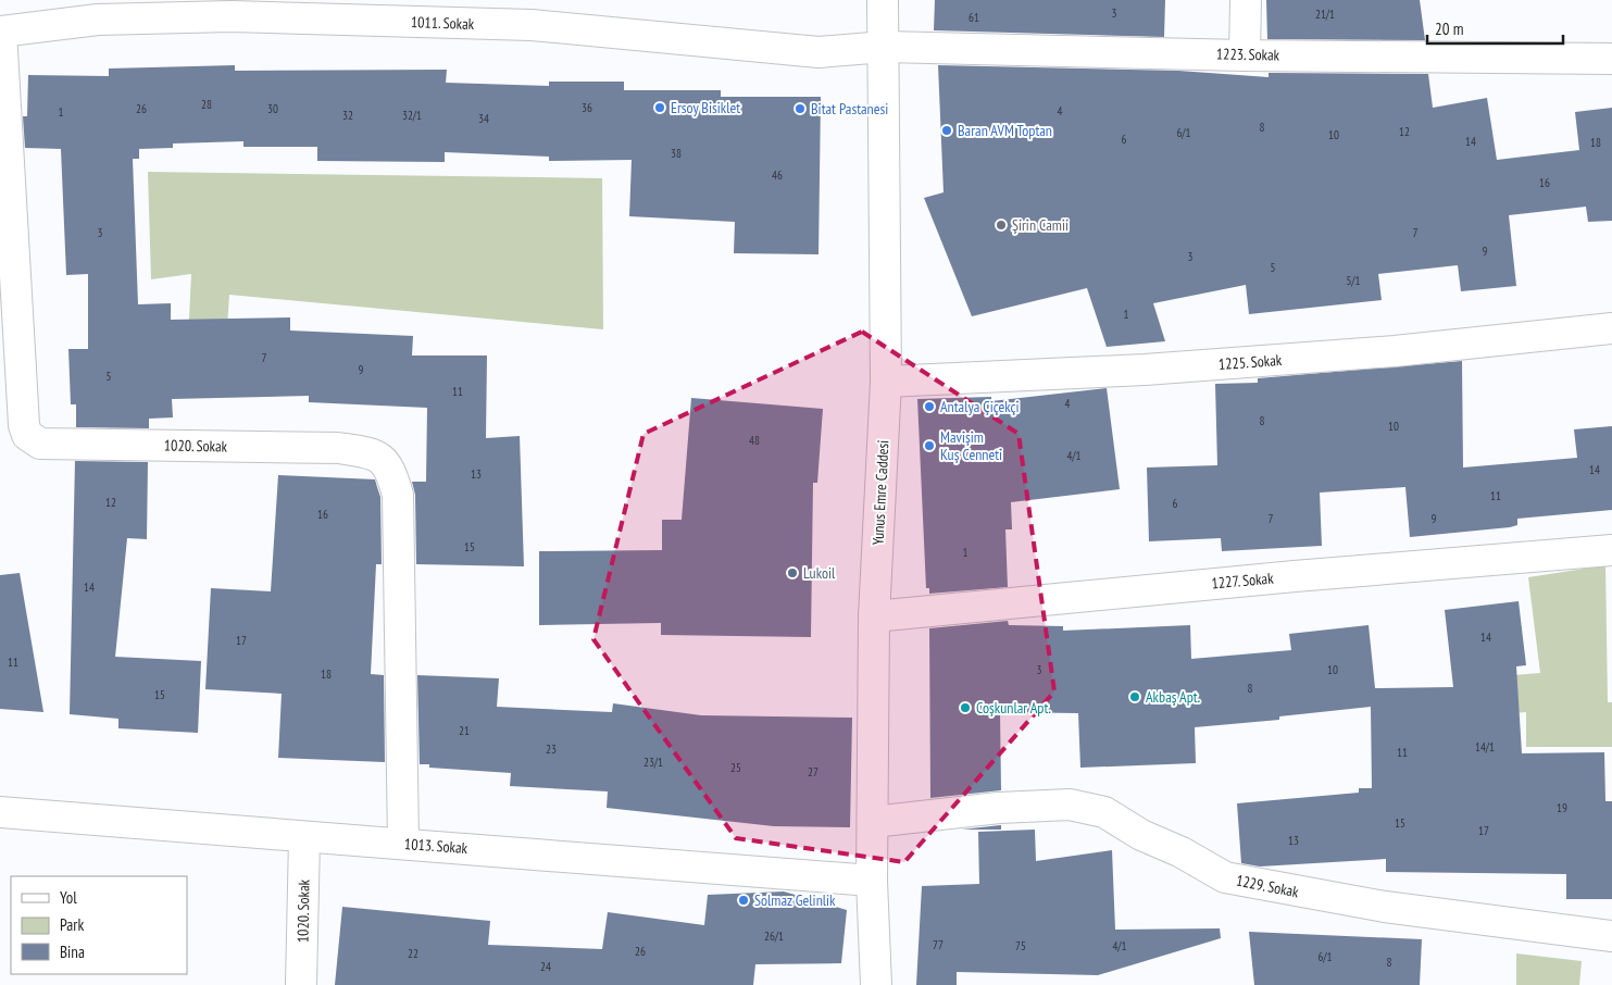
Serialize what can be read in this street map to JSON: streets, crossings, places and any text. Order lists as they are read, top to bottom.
{
  "streets": {
    "street": [
      "1011. Sokak",
      "1223. Sokak",
      "1225. Sokak",
      "1020. Sokak",
      "Yunus Emre Caddesi",
      "1227. Sokak",
      "1013. Sokak",
      "1229. Sokak"
    ]
  },
  "crossings": [
    ["1011. Sokak", "1223. Sokak"],
    ["1011. Sokak", "1020. Sokak"],
    ["1011. Sokak", "Yunus Emre Caddesi"],
    ["1223. Sokak", "Yunus Emre Caddesi"],
    ["1225. Sokak", "Yunus Emre Caddesi"],
    ["1020. Sokak", "1013. Sokak"],
    ["Yunus Emre Caddesi", "1227. Sokak"],
    ["Yunus Emre Caddesi", "1013. Sokak"],
    ["Yunus Emre Caddesi", "1229. Sokak"]
  ],
  "places": [
    "Ersoy Bisiklet",
    "Bitat Pastanesi",
    "Baran AVM Toptan",
    "Şirin Camii",
    "Antalya Çiçekçi",
    "Mavişim Kuş Cenneti",
    "Lukoil",
    "Akbaş Apt.",
    "Coşkunlar Apt.",
    "Solmaz Gelinlik"
  ],
  "house_numbers": [
    "3",
    "21/1",
    "61",
    "28",
    "36",
    "26",
    "30",
    "4",
    "1",
    "32",
    "32/1",
    "34",
    "8",
    "12",
    "6/1",
    "10",
    "6",
    "14",
    "18",
    "38",
    "46",
    "16",
    "3",
    "7",
    "9",
    "3",
    "5",
    "5/1",
    "1",
    "7",
    "9",
    "5",
    "11",
    "4",
    "8",
    "10",
    "48",
    "4/1",
    "14",
    "13",
    "11",
    "12",
    "6",
    "16",
    "7",
    "9",
    "15",
    "1",
    "14",
    "14",
    "17",
    "11",
    "3",
    "10",
    "18",
    "8",
    "15",
    "21",
    "14/1",
    "23",
    "11",
    "23/1",
    "25",
    "27",
    "19",
    "15",
    "17",
    "13",
    "26/1",
    "77",
    "75",
    "4/1",
    "26",
    "22",
    "6/1",
    "8",
    "24"
  ],
  "legend": ["Yol", "Park", "Bina"],
  "scale_bar": "20 m"
}
